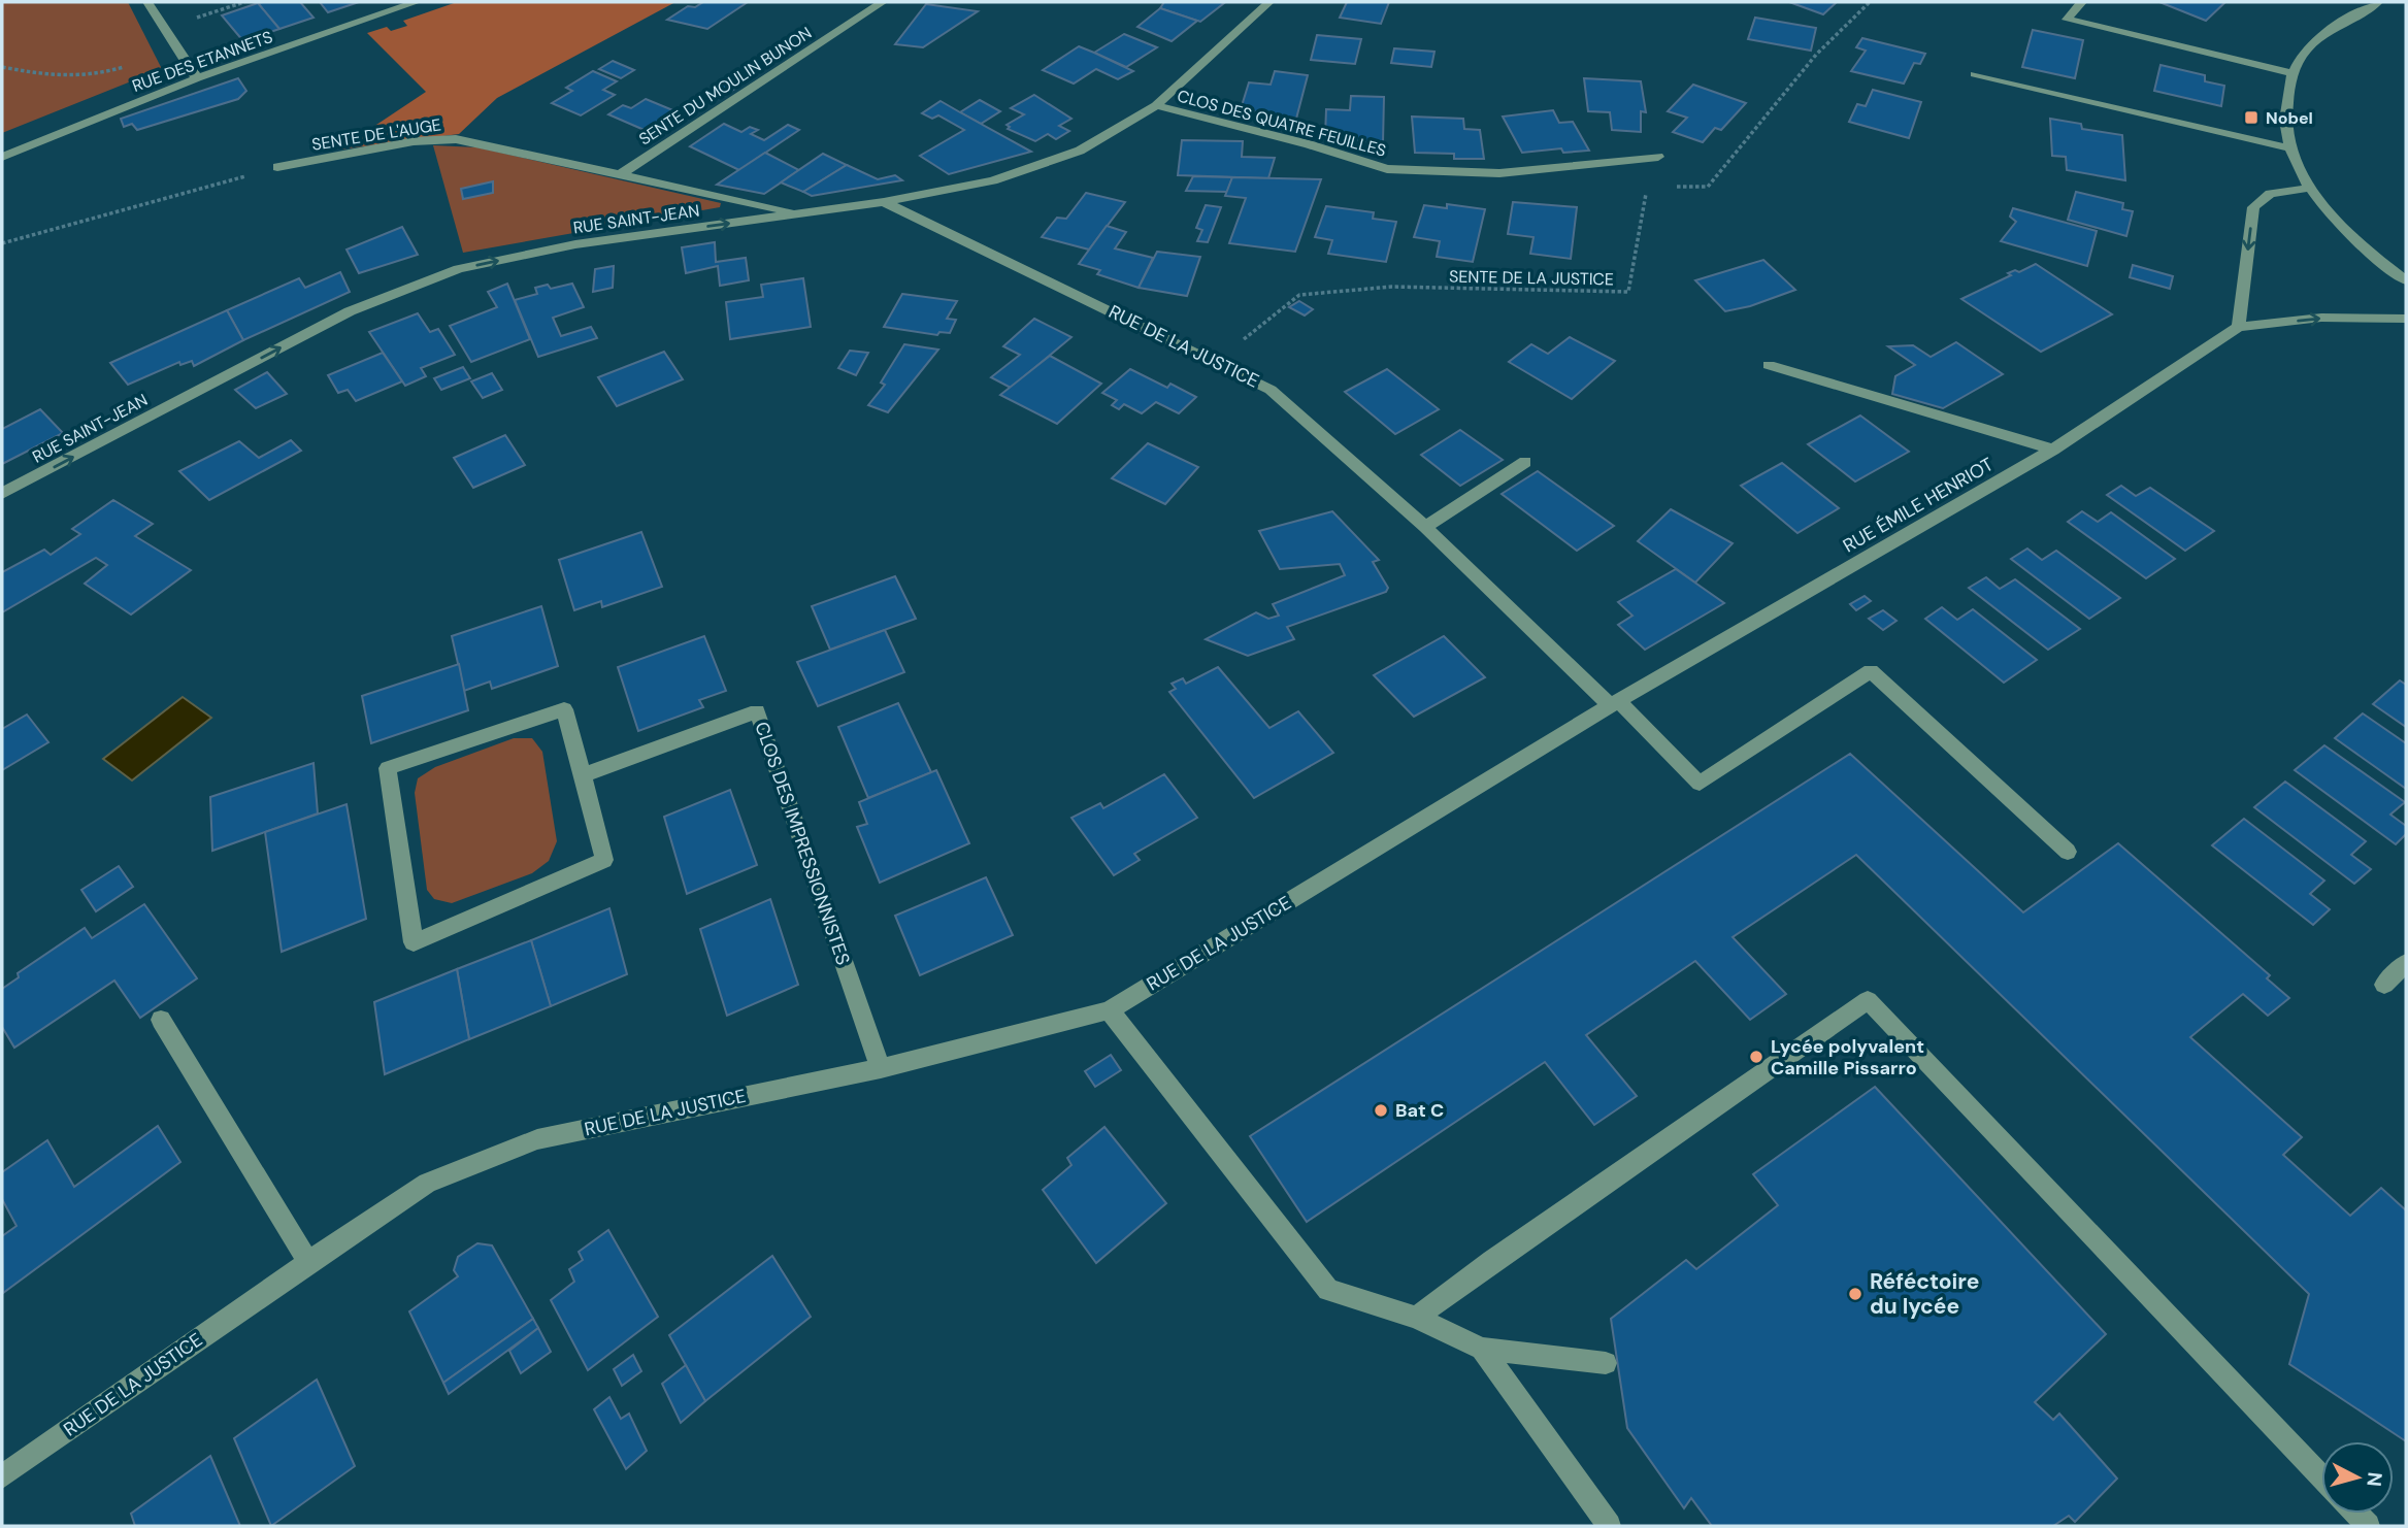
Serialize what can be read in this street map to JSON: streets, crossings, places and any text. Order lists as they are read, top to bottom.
{
  "streets": {
    "street": [
      "RUE DES ETANNETS",
      "SENTE DU MOULIN BUNON",
      "CLOS DES QUATRE FEUILLES",
      "SENTE DE L'AUGE",
      "RUE SAINT-JEAN",
      "RUE DE LA JUSTICE",
      "RUE ÉMILE HENRIOT",
      "CLOS DES IMPRESSIONNISTES"
    ],
    "path": ["SENTE DE LA JUSTICE"]
  },
  "crossings": [
    ["SENTE DU MOULIN BUNON", "SENTE DE L'AUGE"],
    ["CLOS DES QUATRE FEUILLES", "RUE SAINT-JEAN"],
    ["SENTE DE L'AUGE", "RUE SAINT-JEAN"],
    ["RUE SAINT-JEAN", "RUE DE LA JUSTICE"],
    ["SENTE DE LA JUSTICE", "RUE DE LA JUSTICE"],
    ["RUE DE LA JUSTICE", "RUE ÉMILE HENRIOT"],
    ["RUE DE LA JUSTICE", "CLOS DES IMPRESSIONNISTES"]
  ],
  "one_way": ["RUE SAINT-JEAN"],
  "places": {
    "transit": ["Nobel"],
    "other": ["Lycée polyvalent Camille Pissarro", "Bat C", "Réféctoire du lycée"]
  },
  "north": "right"
}
